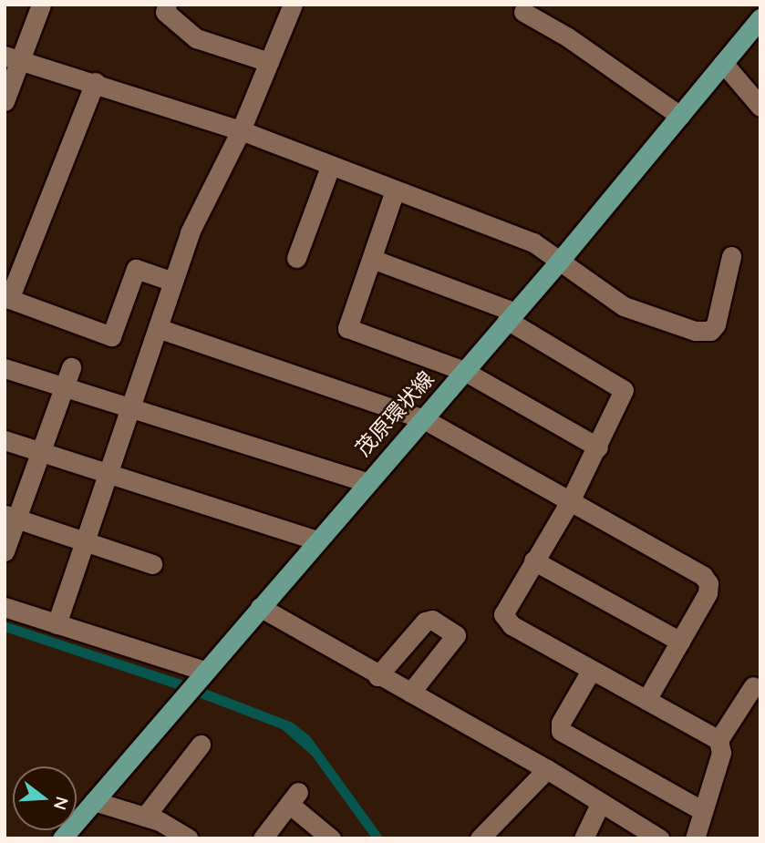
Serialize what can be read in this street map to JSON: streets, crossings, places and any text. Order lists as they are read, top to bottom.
{
  "streets": {
    "main road": ["茂原環状線"]
  },
  "north": "right"
}
